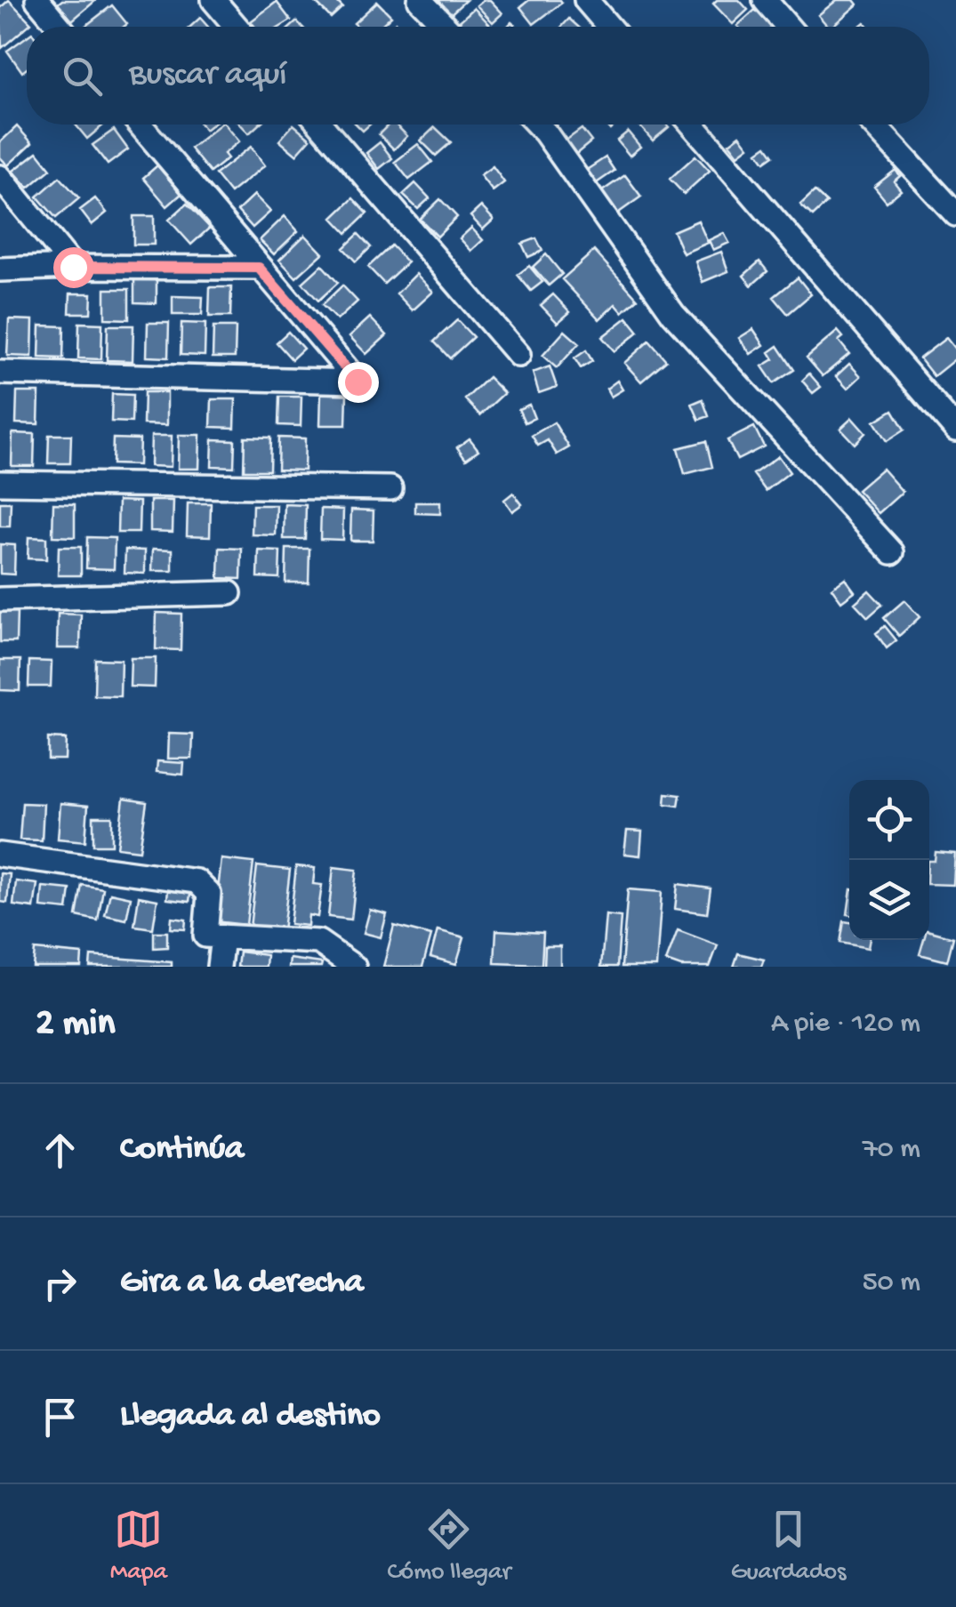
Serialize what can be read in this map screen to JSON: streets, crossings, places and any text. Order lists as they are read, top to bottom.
{
  "page": {
    "search": "Buscar aquí",
    "heading": ["2 min", "A pie · 120 m"],
    "list": [
      ["Continúa", "70 m"],
      ["Gira a la derecha", "50 m"],
      "Llegada al destino"
    ],
    "nav": ["Mapa", "Cómo llegar", "Guardados"]
  }
}
